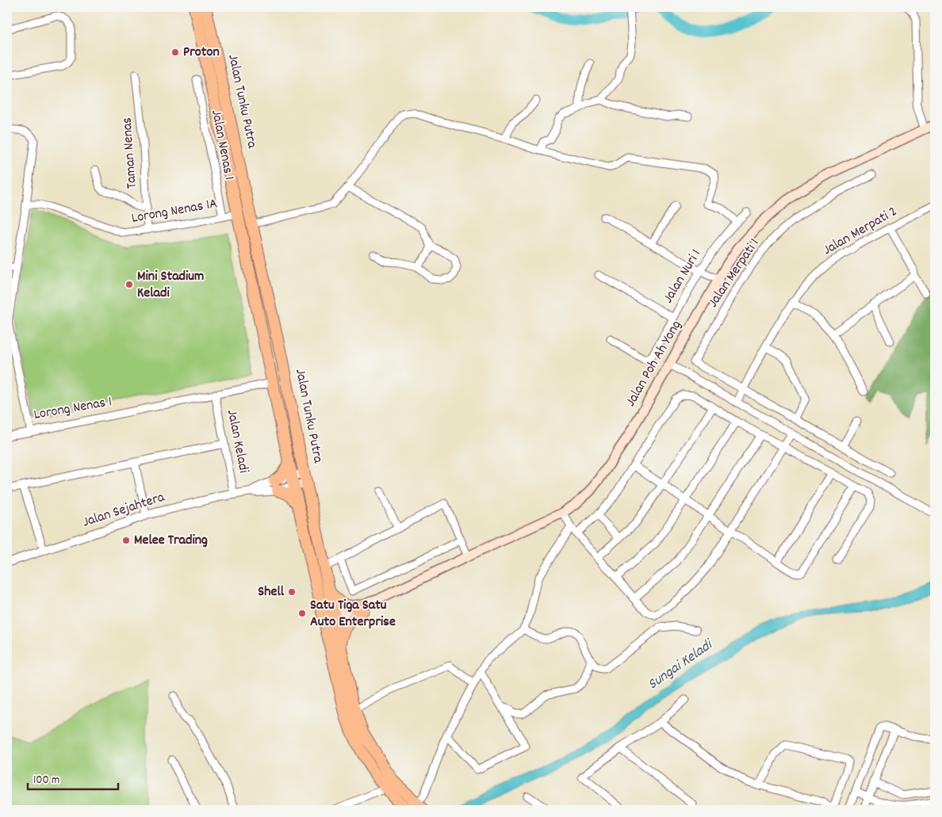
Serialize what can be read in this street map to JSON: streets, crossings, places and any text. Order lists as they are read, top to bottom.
{
  "streets": {
    "main road": ["Jalan Tunku Putra", "Jalan Poh Ah Yong"],
    "street": [
      "Jalan Nenas 1",
      "Taman Nenas",
      "Lorong Nenas 1A",
      "Jalan Merpati 2",
      "Jalan Merpati 1",
      "Jalan Nuri 1",
      "Lorong Nenas 1",
      "Jalan Keladi",
      "Jalan Sejahtera"
    ]
  },
  "crossings": [
    ["Jalan Tunku Putra", "Lorong Nenas 1A"],
    ["Jalan Tunku Putra", "Jalan Poh Ah Yong"],
    ["Jalan Tunku Putra", "Lorong Nenas 1"],
    ["Jalan Tunku Putra", "Jalan Sejahtera"],
    ["Jalan Nenas 1", "Lorong Nenas 1A"],
    ["Taman Nenas", "Lorong Nenas 1A"],
    ["Lorong Nenas 1A", "Lorong Nenas 1"],
    ["Jalan Merpati 2", "Jalan Merpati 1"],
    ["Lorong Nenas 1", "Jalan Keladi"],
    ["Jalan Keladi", "Jalan Sejahtera"]
  ],
  "water": ["Sungai Keladi"],
  "places": [
    "Proton",
    "Mini Stadium Keladi",
    "Melee Trading",
    "Shell",
    "Satu Tiga Satu Auto Enterprise"
  ],
  "scale_bar": "100 m"
}
